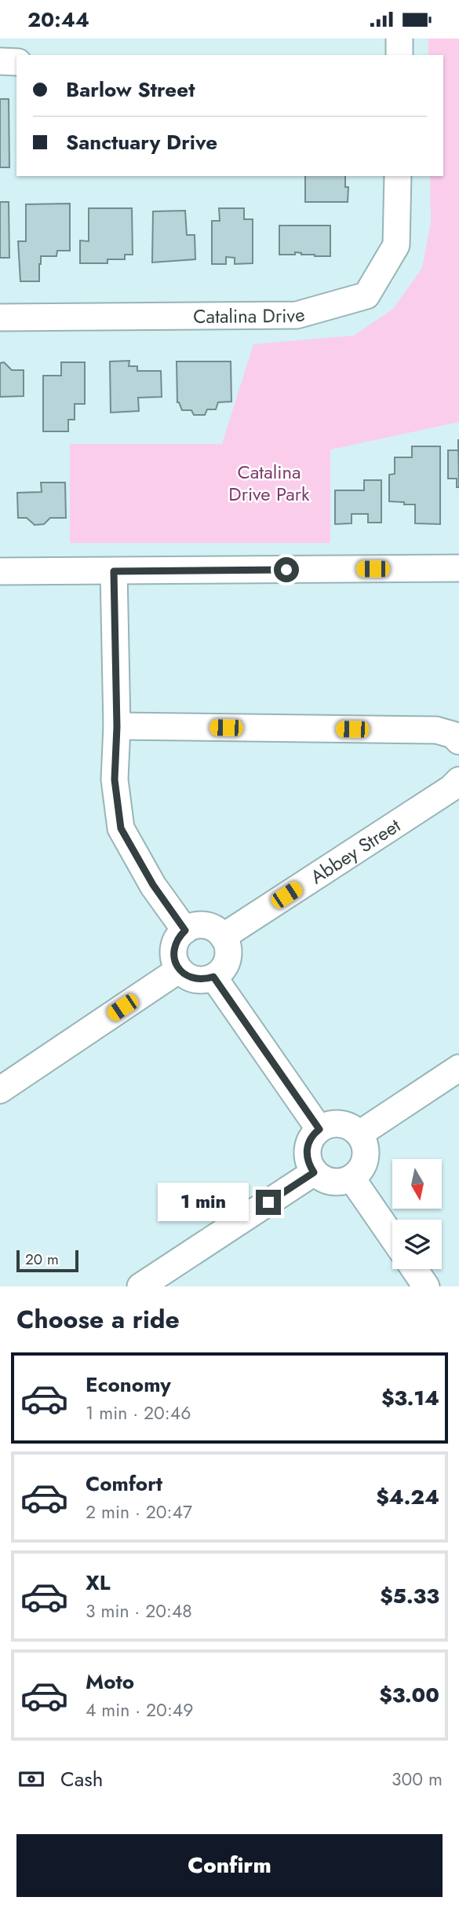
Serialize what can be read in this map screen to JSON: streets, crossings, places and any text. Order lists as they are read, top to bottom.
{
  "streets": {
    "street": ["Catalina Drive", "Abbey Street"]
  },
  "parks": ["Catalina Drive Park"],
  "scale_bar": "20 m",
  "north": "bottom",
  "page": {
    "status": "20:44",
    "banner": ["Barlow Street", "Sanctuary Drive"],
    "bubble": "1 min",
    "scale": "20 m",
    "heading": "Choose a ride",
    "list": [
      {
        "name": "Economy",
        "note": "1 min · 20:46",
        "value": "$3.14"
      },
      {
        "name": "Comfort",
        "note": "2 min · 20:47",
        "value": "$4.24"
      },
      {
        "name": "XL",
        "note": "3 min · 20:48",
        "value": "$5.33"
      },
      {
        "name": "Moto",
        "note": "4 min · 20:49",
        "value": "$3.00"
      }
    ],
    "pay": ["Cash", "300 m"],
    "buttons": "Confirm"
  }
}
